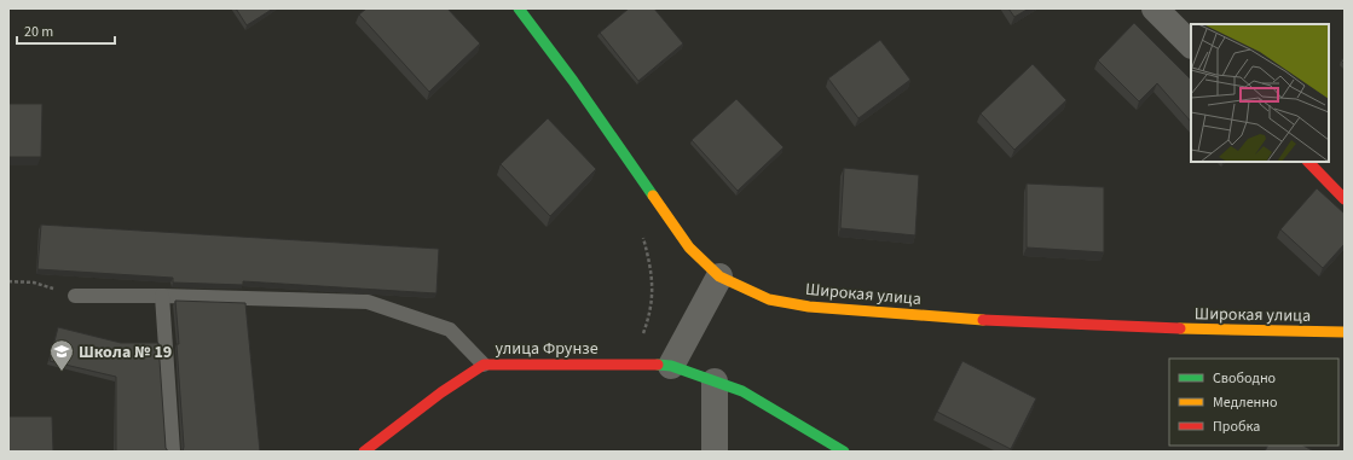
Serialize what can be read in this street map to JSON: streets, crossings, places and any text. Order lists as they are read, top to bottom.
{
  "streets": {
    "street": ["Широкая улица", "улица Фрунзе"]
  },
  "places": {
    "school or university": ["Школа № 19"]
  },
  "legend": ["Свободно", "Медленно", "Пробка"],
  "scale_bar": "20 m"
}
